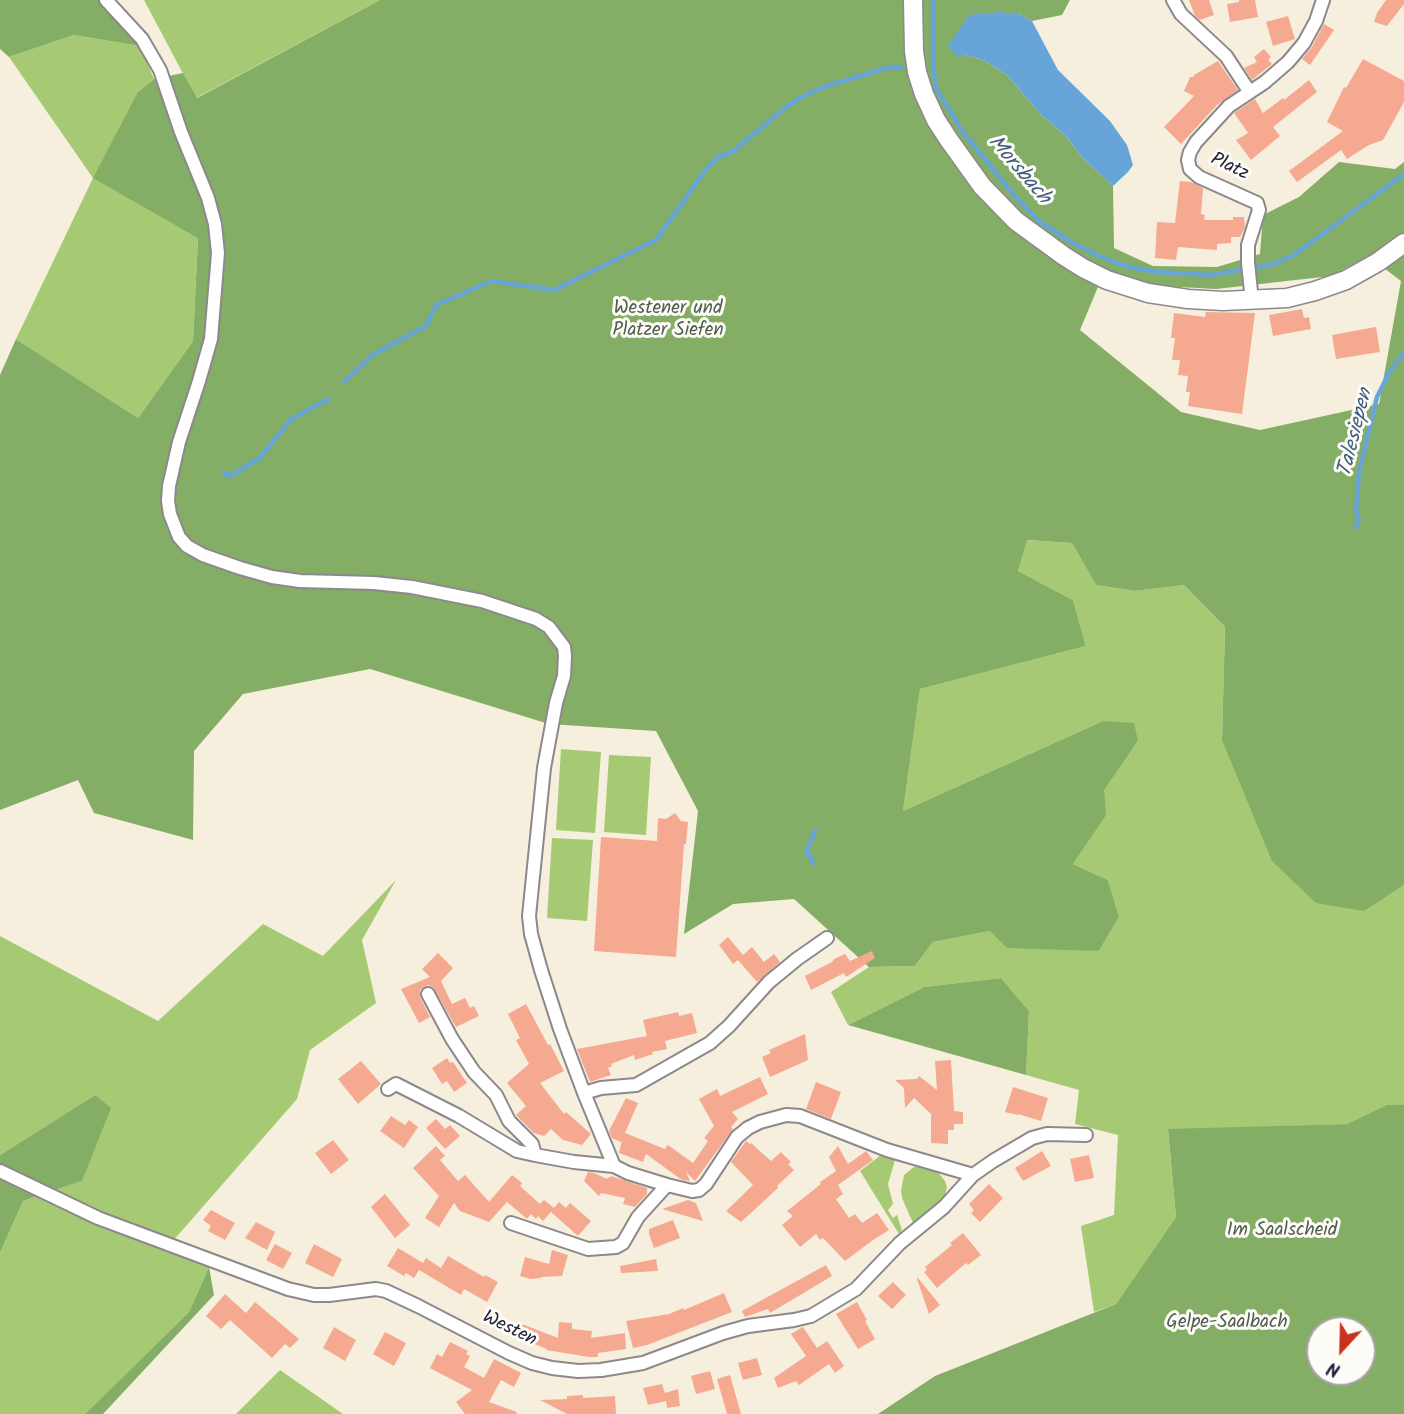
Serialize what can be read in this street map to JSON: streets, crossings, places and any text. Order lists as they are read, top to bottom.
{
  "streets": {
    "street": ["Platz", "Westen"]
  },
  "water": ["Morsbach", "Talesiepen"],
  "parks": ["Westener und Platzer Siefen", "Im Saalscheid", "Gelpe-Saalbach"],
  "north": "bottom"
}
